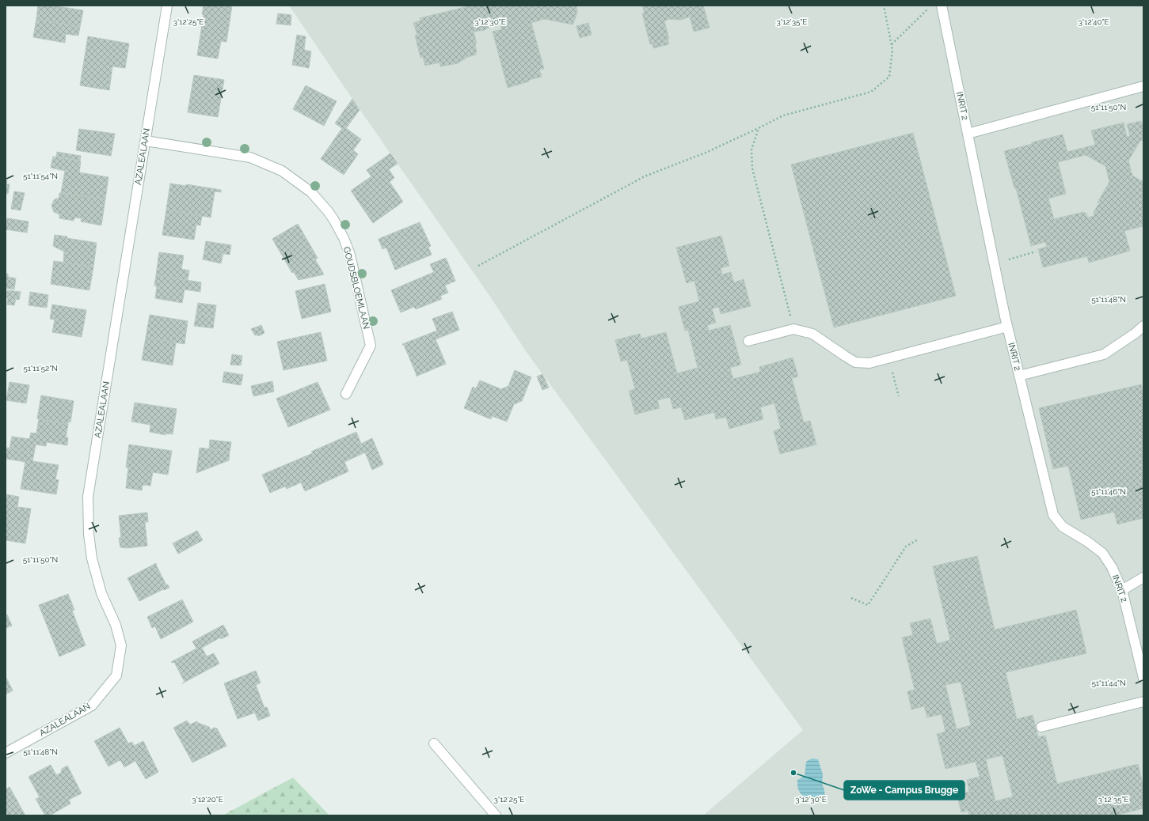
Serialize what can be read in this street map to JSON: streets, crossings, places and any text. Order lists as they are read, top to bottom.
{
  "streets": {
    "street": ["INRIT 2", "AZALEALAAN", "GOUDSBLOEMLAAN"]
  },
  "crossings": [
    ["AZALEALAAN", "GOUDSBLOEMLAAN"]
  ],
  "places": ["ZoWe - Campus Brugge"],
  "coordinates": [
    "3°12'25\"E",
    "3°12'30\"E",
    "3°12'35\"E",
    "3°12'40\"E",
    "51°11'50\"N",
    "51°11'54\"N",
    "51°11'48\"N",
    "51°11'52\"N",
    "51°11'46\"N",
    "51°11'44\"N",
    "3°12'20\"E"
  ]
}
